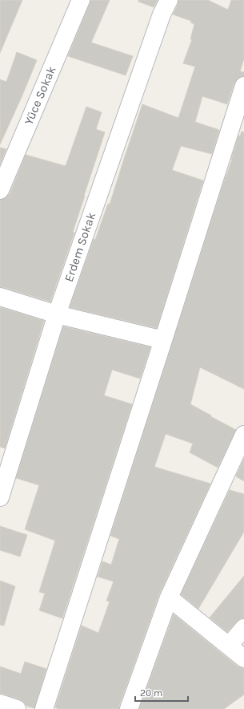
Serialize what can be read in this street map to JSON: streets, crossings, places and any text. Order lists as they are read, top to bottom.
{
  "streets": {
    "street": ["Yüce Sokak", "Erdem Sokak"]
  },
  "scale_bar": "20 m"
}
